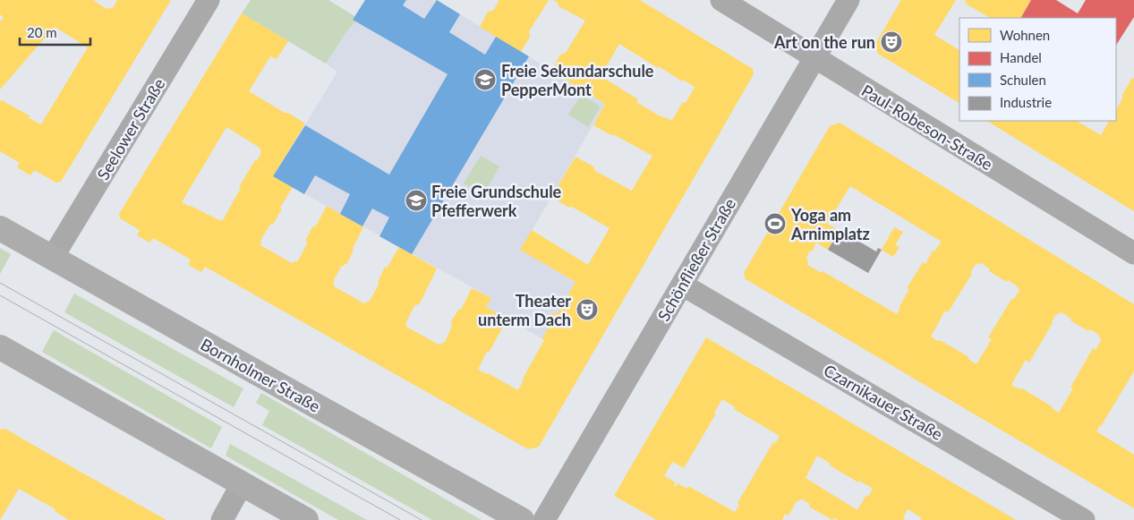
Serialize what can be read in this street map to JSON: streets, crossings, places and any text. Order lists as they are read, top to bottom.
{
  "streets": {
    "main road": ["Bornholmer Straße"],
    "street": [
      "Paul-Robeson-Straße",
      "Seelower Straße",
      "Schönfließer Straße",
      "Czarnikauer Straße"
    ]
  },
  "crossings": [
    ["Paul-Robeson-Straße", "Schönfließer Straße"],
    ["Seelower Straße", "Bornholmer Straße"],
    ["Schönfließer Straße", "Czarnikauer Straße"]
  ],
  "places": {
    "theatre": ["Art on the run", "Theater unterm Dach"],
    "school or university": ["Freie Sekundarschule PepperMont", "Freie Grundschule Pfefferwerk"],
    "sports": ["Yoga am Arnimplatz"]
  },
  "legend": [
    "Wohnen",
    "Handel",
    "Schulen",
    "Industrie"
  ],
  "scale_bar": "20 m"
}
